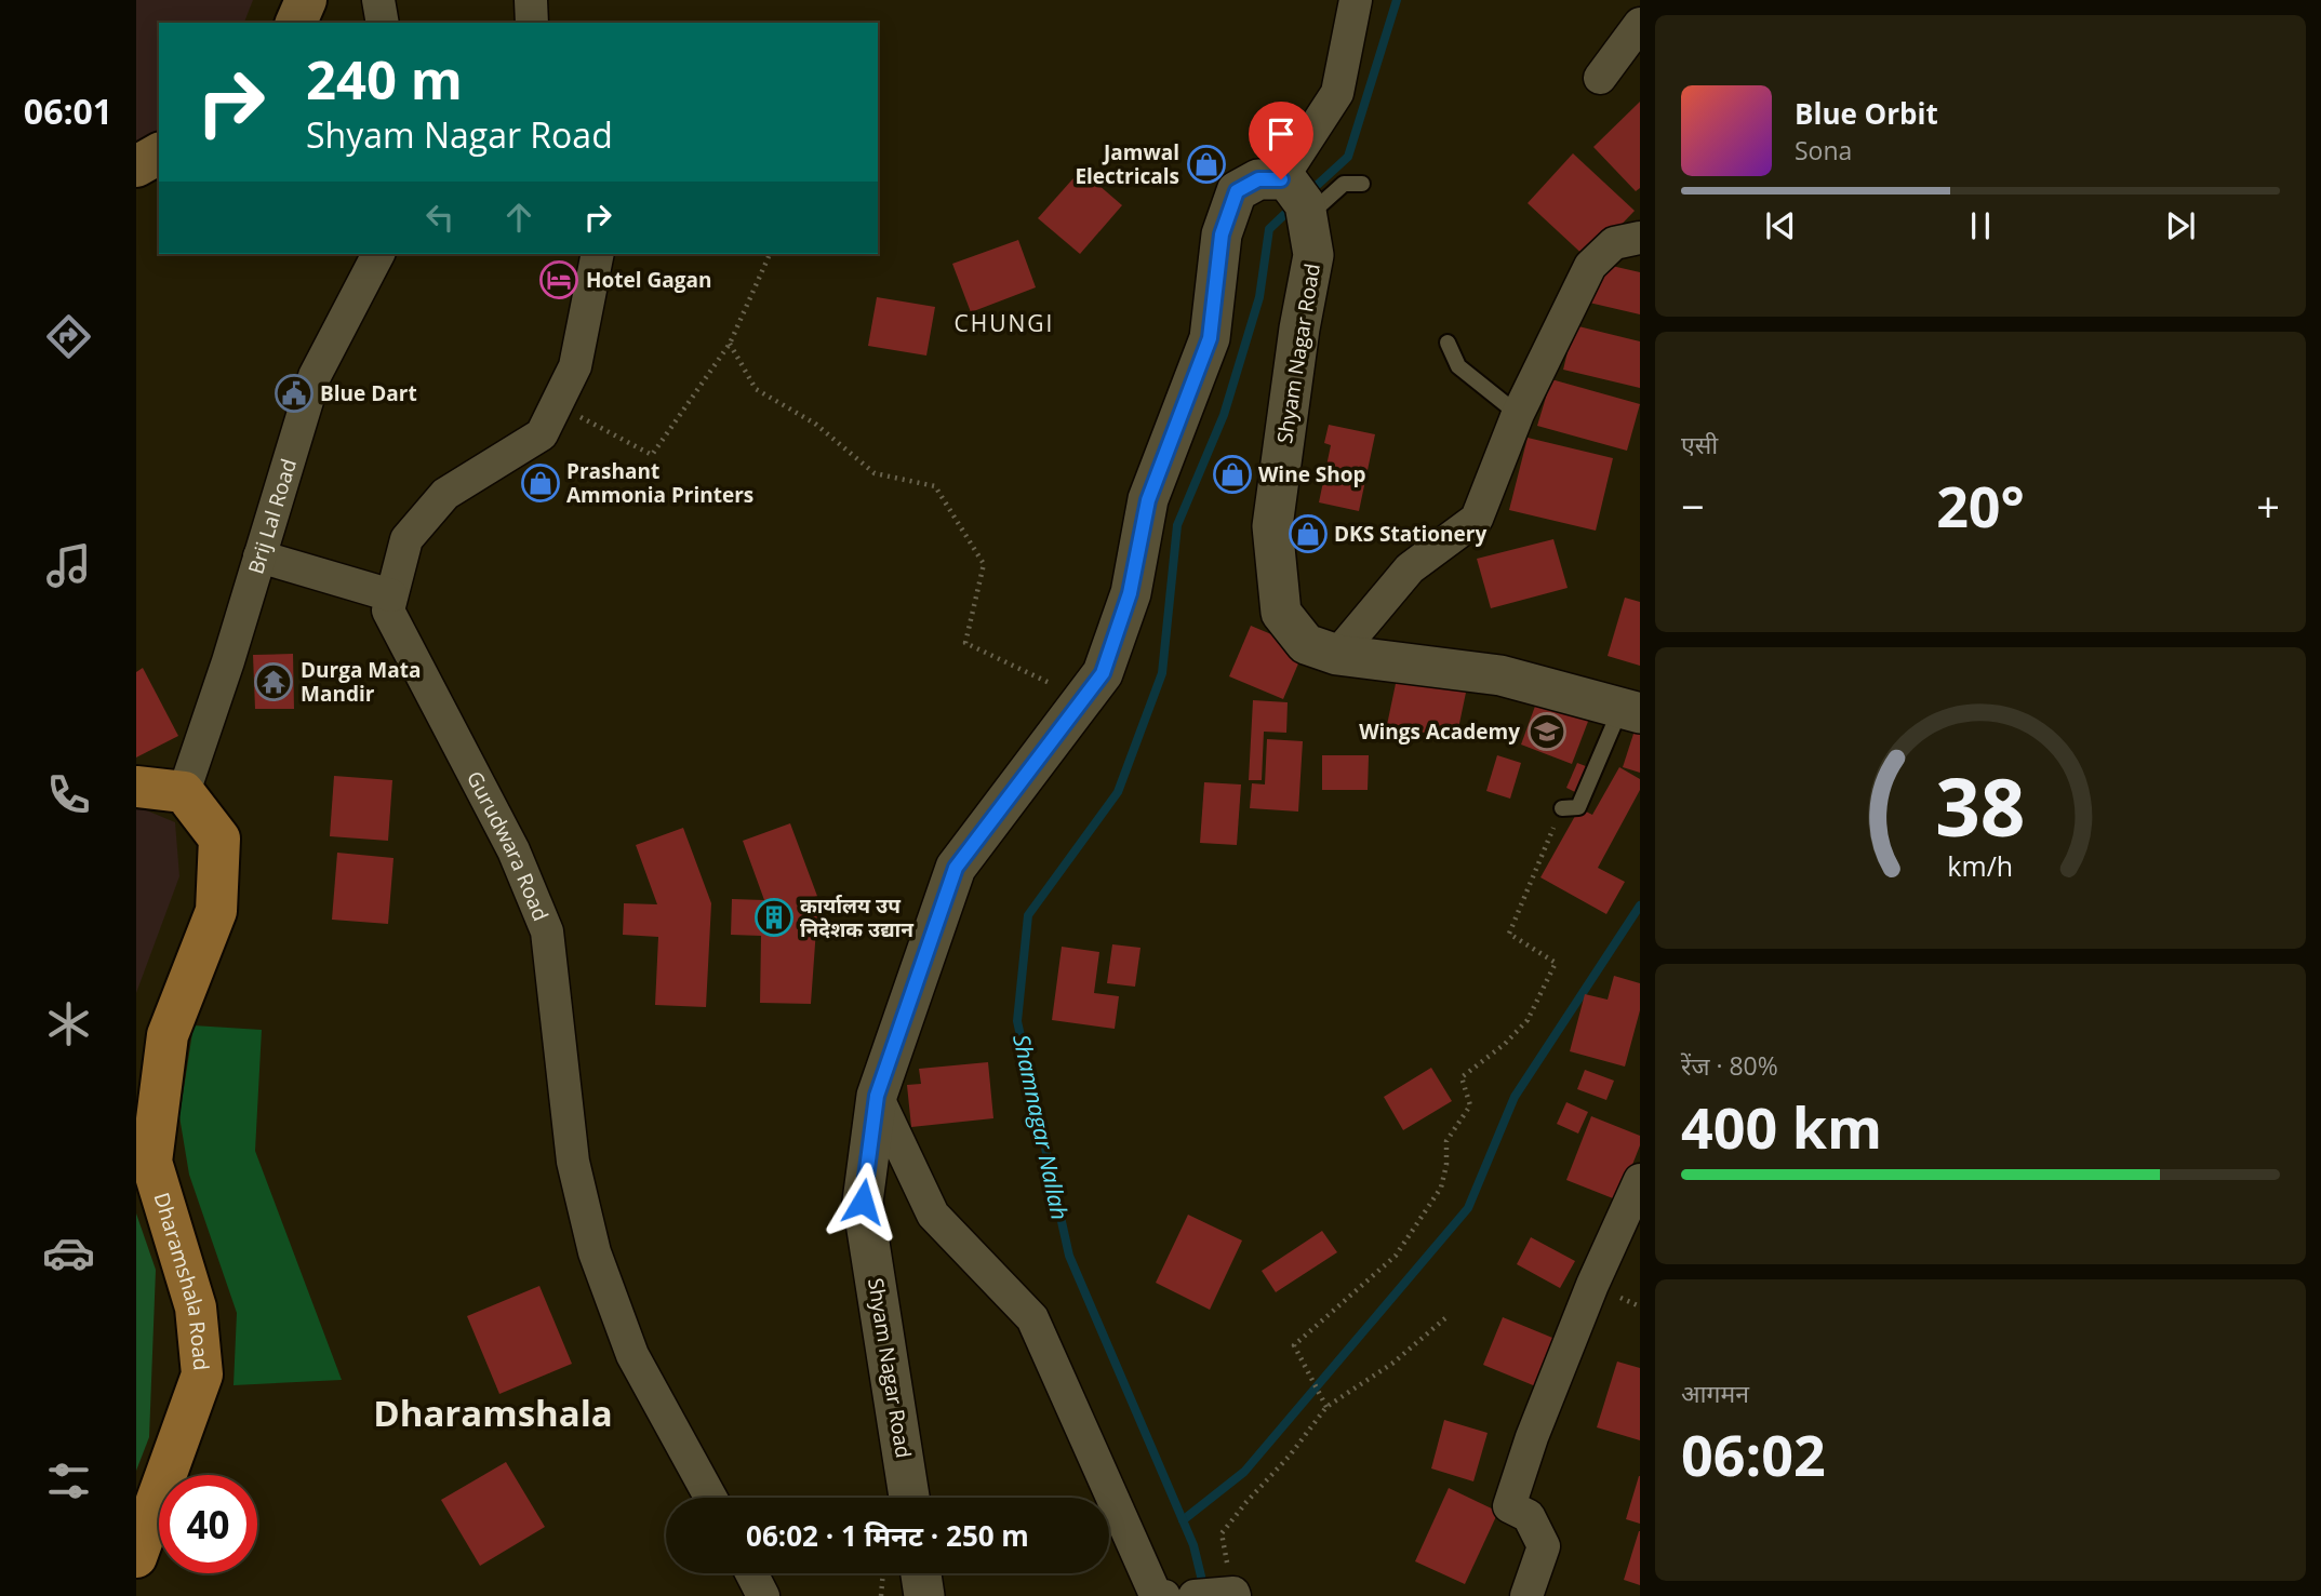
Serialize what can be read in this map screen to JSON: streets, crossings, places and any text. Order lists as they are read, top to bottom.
{
  "streets": {
    "main road": ["Dharamshala Road"],
    "street": ["Shyam Nagar Road", "Brij Lal Road", "Gurudwara Road"]
  },
  "crossings": [
    ["Brij Lal Road", "Dharamshala Road"]
  ],
  "districts": ["CHUNGI", "Dharamshala"],
  "water": ["Shamnagar Nallah"],
  "places": {
    "shop": [
      "Jamwal Electricals",
      "Wine Shop",
      "Prashant Ammonia Printers",
      "DKS Stationery"
    ],
    "hotel": ["Hotel Gagan"],
    "public building": ["Blue Dart"],
    "temple": ["Durga Mata Mandir"],
    "school or university": ["Wings Academy"],
    "building": ["कार्यालय उप निदेशक उद्यान"]
  },
  "page": {
    "tabs": "06:01",
    "turn": ["240 m", "Shyam Nagar Road"],
    "song": ["Blue Orbit", "Sona"],
    "tile": [
      "एसी",
      ["रेंज · 80%", "400 km"],
      ["आगमन", "06:02"]
    ],
    "heat": ["−", "20°", "+"],
    "limit": "40",
    "trip": "06:02 · 1 मिनट · 250 m",
    "gauge": ["38", "km/h"]
  }
}
